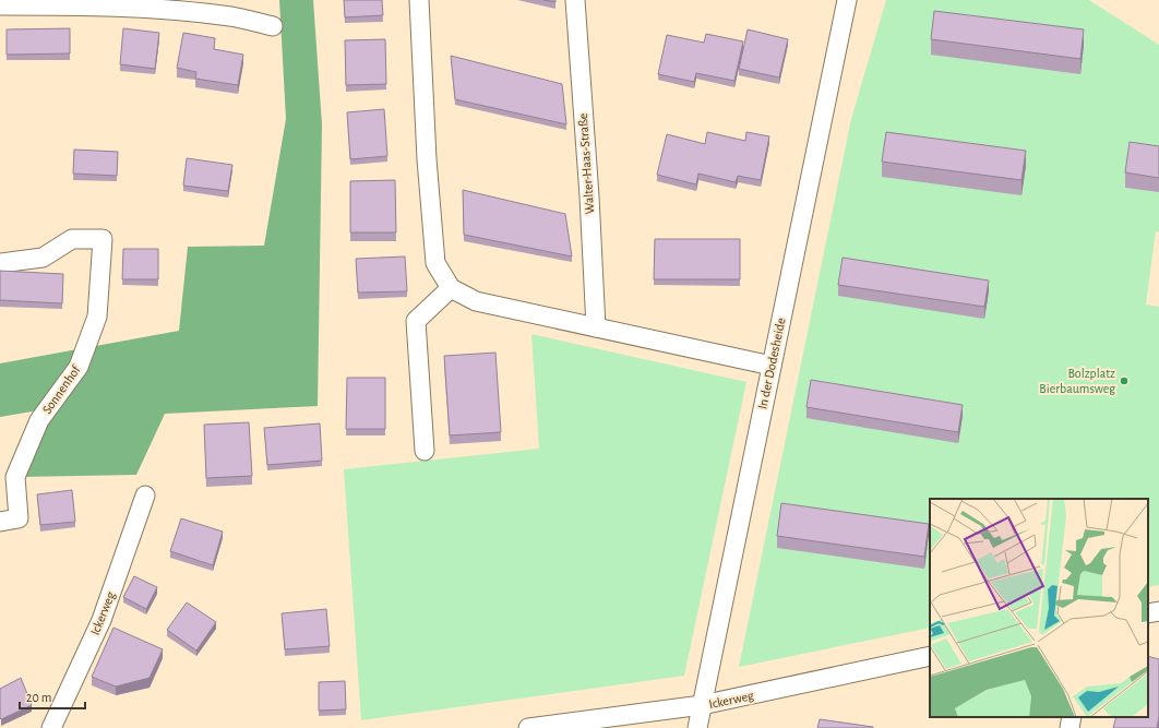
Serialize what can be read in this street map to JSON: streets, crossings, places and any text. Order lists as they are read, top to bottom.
{
  "streets": {
    "street": [
      "Walter-Haas-Straße",
      "In der Dodesheide",
      "Sonnenhof",
      "Ickerweg"
    ]
  },
  "crossings": [
    ["In der Dodesheide", "Ickerweg"]
  ],
  "places": ["Bolzplatz Bierbaumsweg"],
  "scale_bar": "20 m"
}
